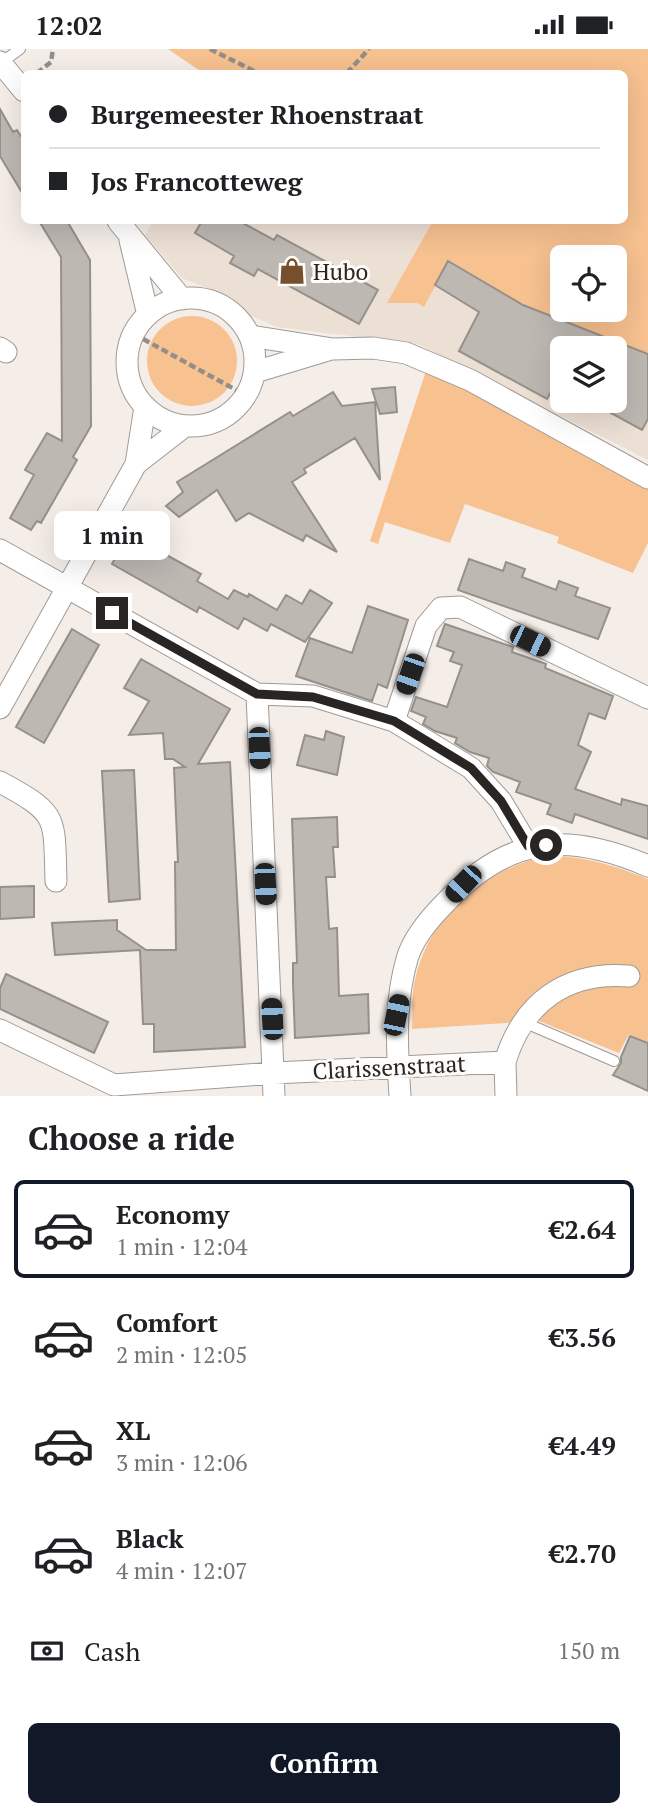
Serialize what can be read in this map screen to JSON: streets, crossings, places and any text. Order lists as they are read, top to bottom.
{
  "streets": {
    "street": ["Clarissenstraat"]
  },
  "places": {
    "shop": ["Hubo"]
  },
  "page": {
    "status": "12:02",
    "banner": ["Burgemeester Rhoenstraat", "Jos Francotteweg"],
    "bubble": "1 min",
    "heading": "Choose a ride",
    "list": [
      {
        "name": "Economy",
        "note": "1 min · 12:04",
        "value": "€2.64"
      },
      {
        "name": "Comfort",
        "note": "2 min · 12:05",
        "value": "€3.56"
      },
      {
        "name": "XL",
        "note": "3 min · 12:06",
        "value": "€4.49"
      },
      {
        "name": "Black",
        "note": "4 min · 12:07",
        "value": "€2.70"
      }
    ],
    "pay": ["Cash", "150 m"],
    "buttons": "Confirm"
  }
}
